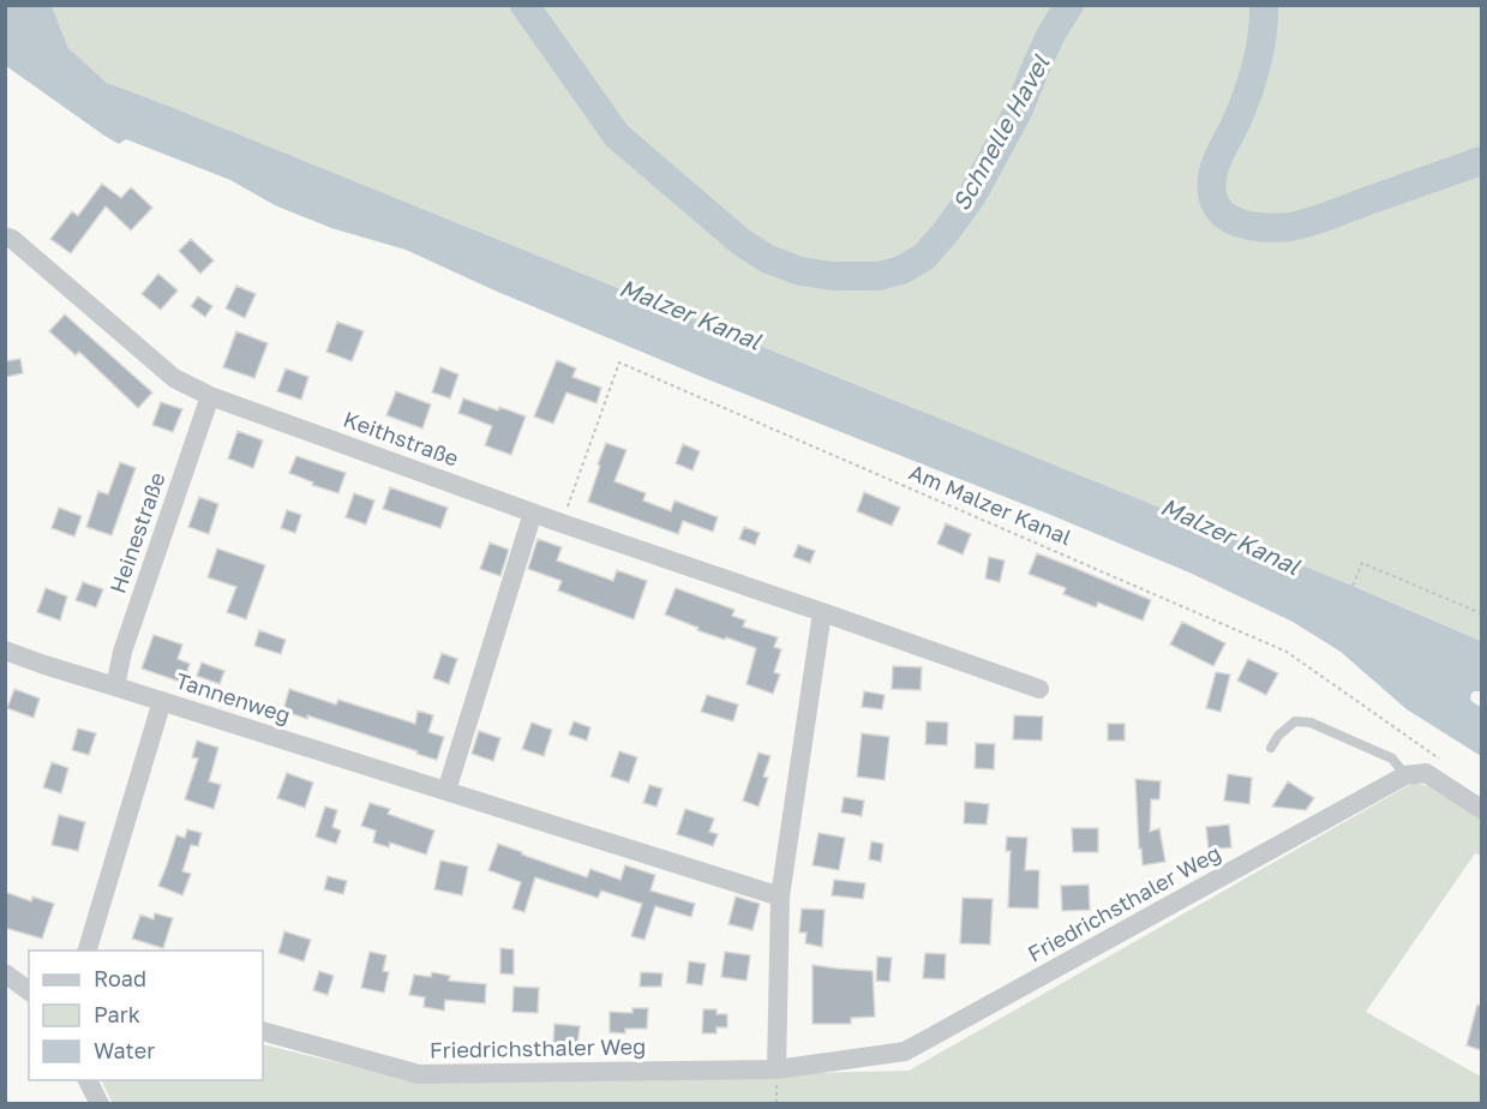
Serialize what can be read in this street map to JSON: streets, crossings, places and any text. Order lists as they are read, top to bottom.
{
  "streets": {
    "street": [
      "Keithstraße",
      "Heinestraße",
      "Tannenweg",
      "Friedrichsthaler Weg"
    ],
    "path": ["Am Malzer Kanal"]
  },
  "crossings": [
    ["Keithstraße", "Am Malzer Kanal"],
    ["Keithstraße", "Heinestraße"],
    ["Heinestraße", "Tannenweg"]
  ],
  "water": ["Schnelle Havel", "Malzer Kanal"],
  "legend": ["Road", "Park", "Water"]
}
